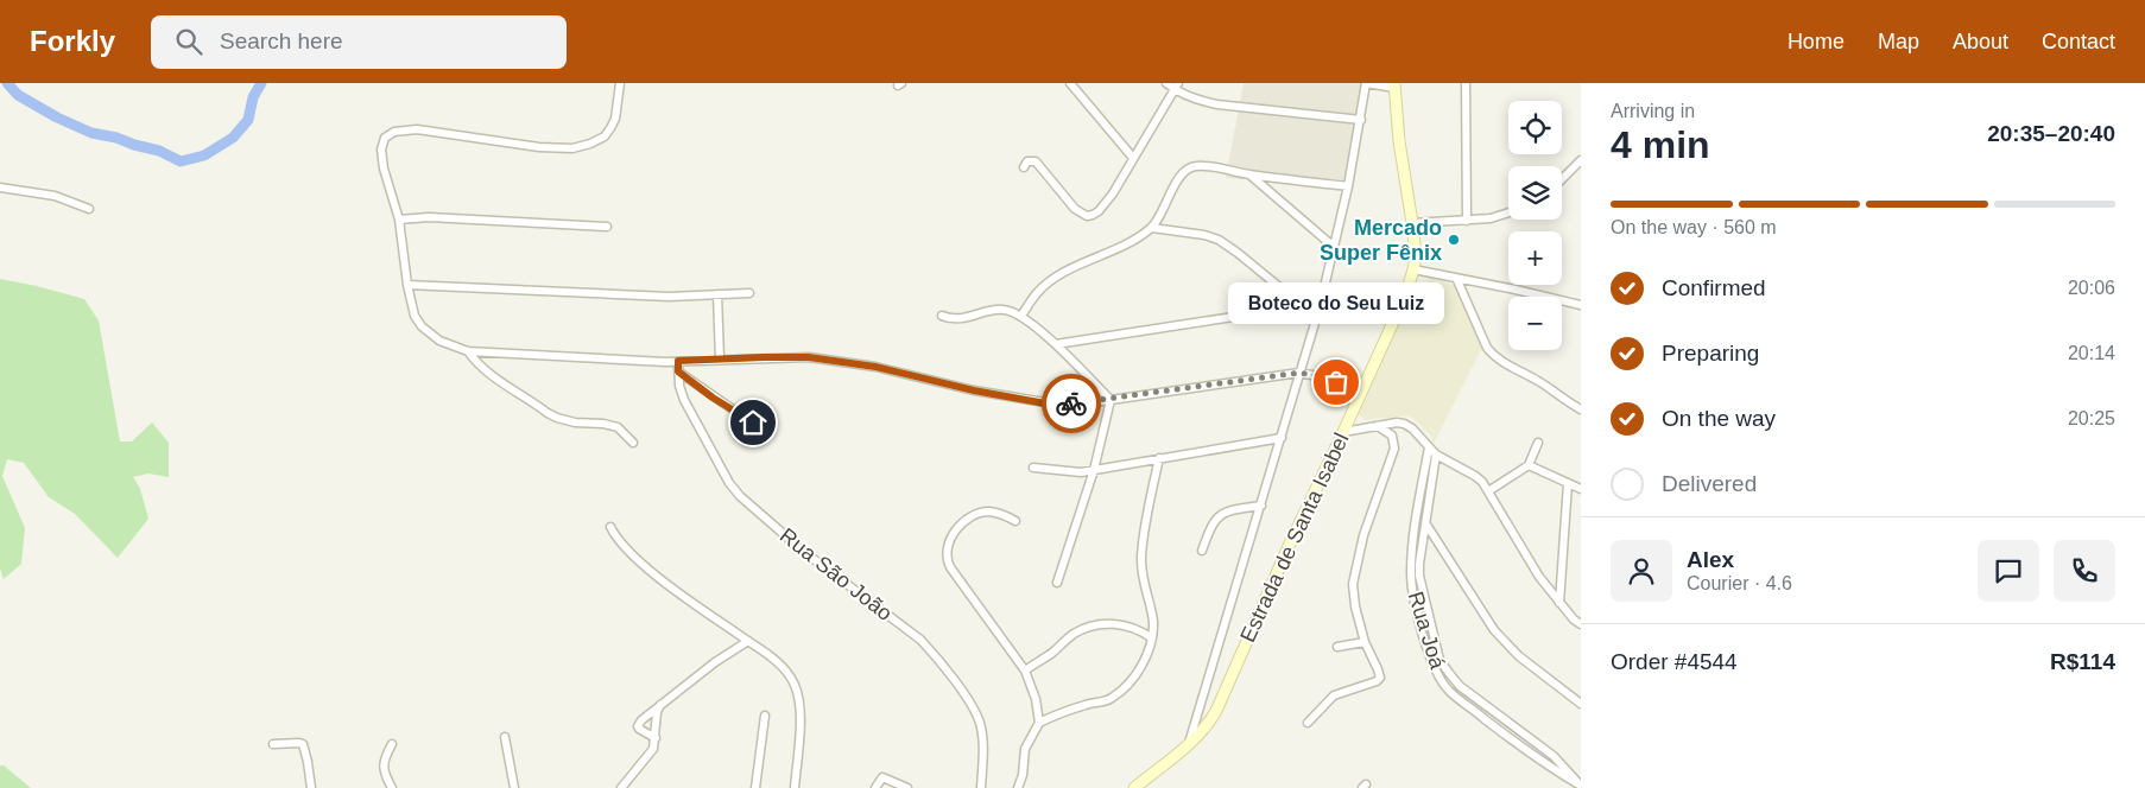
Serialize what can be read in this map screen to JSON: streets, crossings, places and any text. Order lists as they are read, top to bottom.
{
  "streets": {
    "main road": ["Estrada de Santa Isabel"],
    "street": ["Rua São João", "Rua Joá"]
  },
  "places": ["Mercado Super Fênix", "Boteco do Seu Luiz"],
  "page": {
    "header": "Forkly",
    "search": "Search here",
    "nav": [
      "Home",
      "Map",
      "About",
      "Contact"
    ],
    "heading": ["4 min", "Arriving in", "20:35–20:40"],
    "panel": [
      "Alex",
      "Courier · 4.6",
      "Order #4544",
      "R$114"
    ],
    "map_buttons": ["+", "−"],
    "bar": "On the way · 560 m",
    "list": [
      ["Confirmed", "20:06"],
      ["Preparing", "20:14"],
      ["On the way", "20:25"],
      "Delivered"
    ],
    "bubble": "Boteco do Seu Luiz"
  }
}
